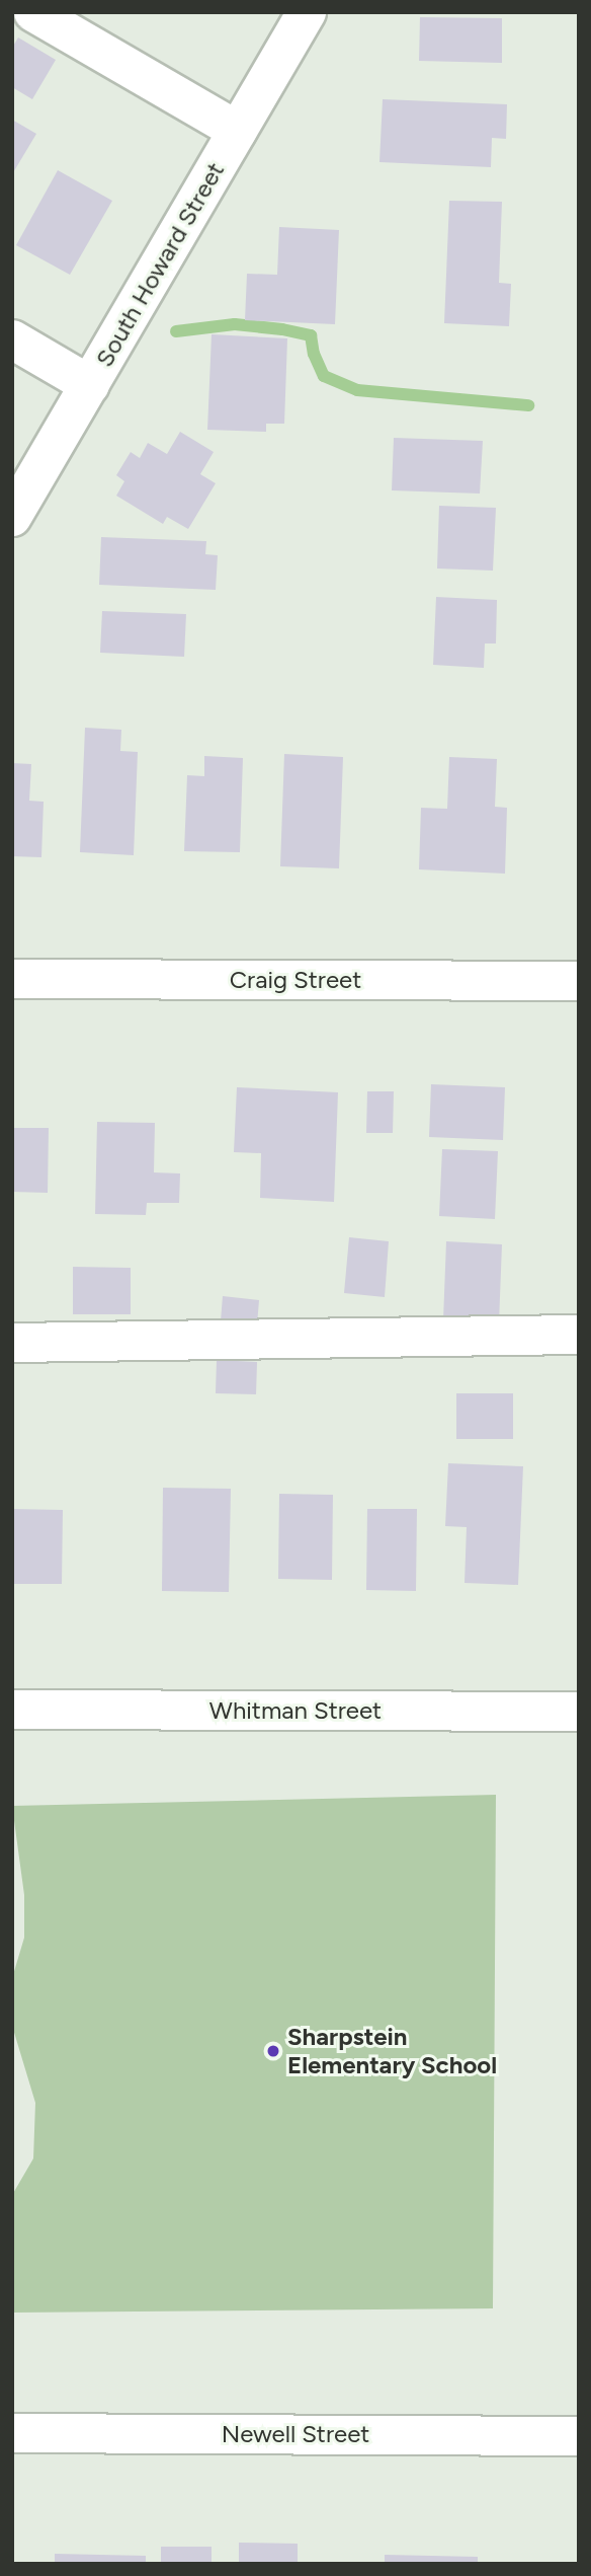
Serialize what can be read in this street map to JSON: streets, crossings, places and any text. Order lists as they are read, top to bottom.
{
  "streets": {
    "street": [
      "South Howard Street",
      "Craig Street",
      "Whitman Street",
      "Newell Street"
    ]
  },
  "places": ["Sharpstein Elementary School"]
}
